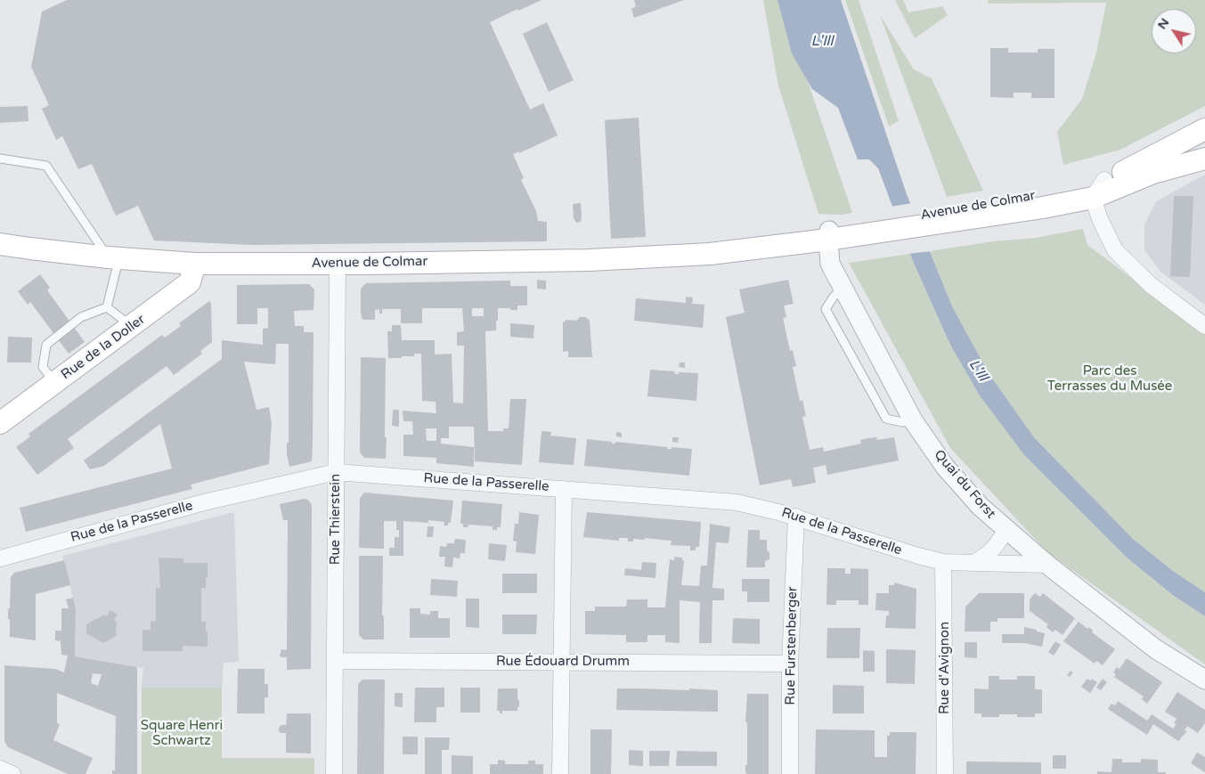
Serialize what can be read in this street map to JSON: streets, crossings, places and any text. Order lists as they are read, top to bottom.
{
  "streets": {
    "main road": ["Avenue de Colmar", "Rue de la Doller"],
    "street": [
      "Rue de la Passerelle",
      "Quai du Forst",
      "Rue Thierstein",
      "Rue Furstenberger",
      "Rue Édouard Drumm",
      "Rue d'Avignon"
    ]
  },
  "crossings": [
    ["Avenue de Colmar", "Rue de la Doller"],
    ["Avenue de Colmar", "Quai du Forst"],
    ["Avenue de Colmar", "Rue Thierstein"],
    ["Rue de la Passerelle", "Quai du Forst"],
    ["Rue de la Passerelle", "Rue Thierstein"],
    ["Rue de la Passerelle", "Rue Furstenberger"],
    ["Rue de la Passerelle", "Rue d'Avignon"],
    ["Rue Thierstein", "Rue Édouard Drumm"],
    ["Rue Furstenberger", "Rue Édouard Drumm"]
  ],
  "water": ["L'Ill"],
  "parks": ["Parc des Terrasses du Musée", "Square Henri Schwartz"],
  "north": "top left"
}
